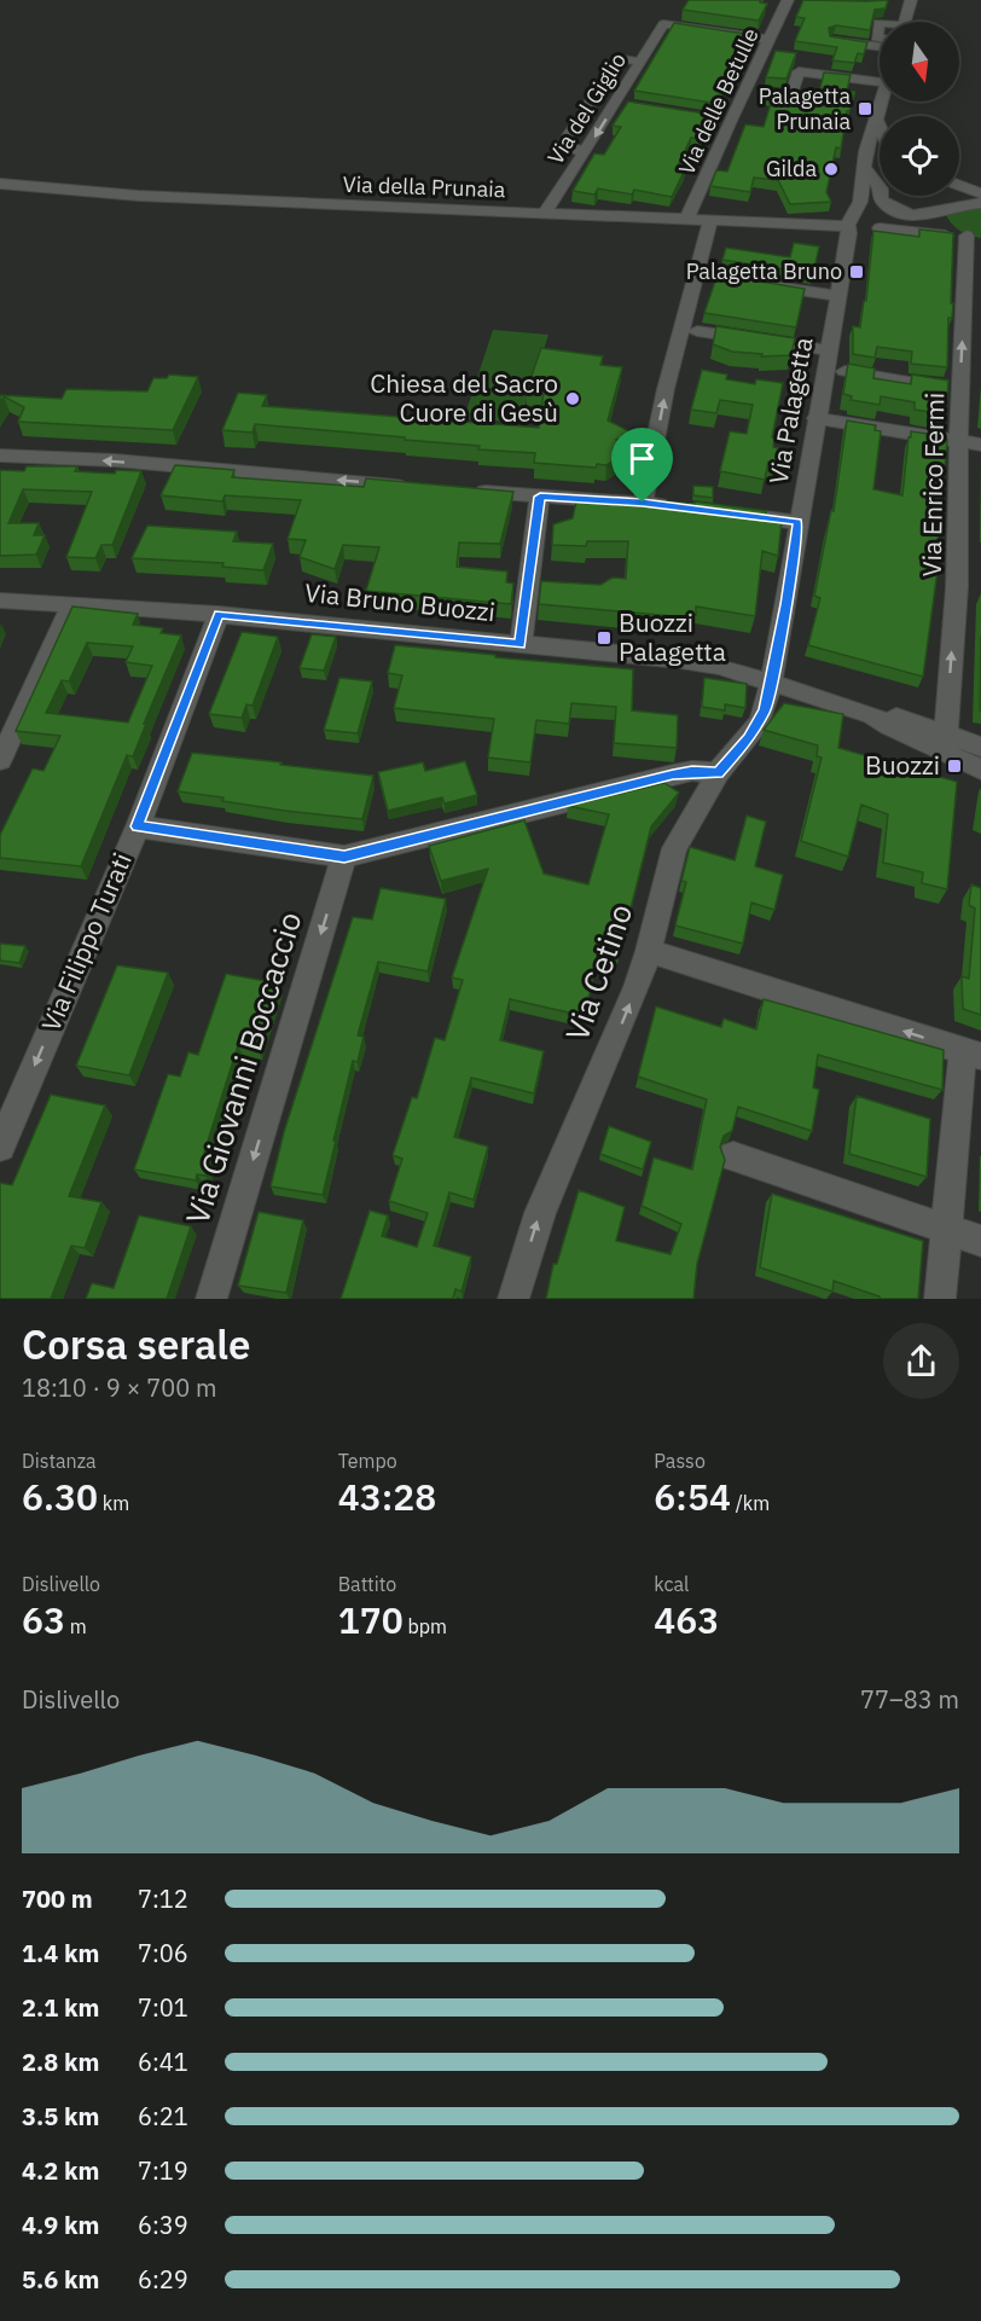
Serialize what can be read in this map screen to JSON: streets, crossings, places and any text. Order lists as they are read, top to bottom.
{
  "streets": {
    "street": [
      "Via delle Betulle",
      "Via del Giglio",
      "Via della Prunaia",
      "Via Palagetta",
      "Via Enrico Fermi",
      "Via Bruno Buozzi",
      "Via Filippo Turati",
      "Via Cetino",
      "Via Giovanni Boccaccio"
    ]
  },
  "crossings": [
    ["Via delle Betulle", "Via del Giglio"],
    ["Via delle Betulle", "Via della Prunaia"],
    ["Via del Giglio", "Via della Prunaia"],
    ["Via della Prunaia", "Via Palagetta"],
    ["Via Palagetta", "Via Bruno Buozzi"],
    ["Via Palagetta", "Via Cetino"],
    ["Via Enrico Fermi", "Via Bruno Buozzi"],
    ["Via Bruno Buozzi", "Via Filippo Turati"],
    ["Via Bruno Buozzi", "Via Cetino"]
  ],
  "one_way": [
    "Via Enrico Fermi",
    "Via Filippo Turati",
    "Via Cetino",
    "Via Giovanni Boccaccio"
  ],
  "places": {
    "transit": [
      "Palagetta Prunaia",
      "Palagetta Bruno",
      "Buozzi Palagetta",
      "Buozzi"
    ],
    "other": ["Gilda", "Chiesa del Sacro Cuore di Gesù"]
  },
  "north": "bottom",
  "page": {
    "heading": ["Corsa serale", "18:10 · 9 × 700 m"],
    "stats": [
      ["Distanza", "6.30 km"],
      ["Tempo", "43:28"],
      ["Passo", "6:54 /km"],
      ["Dislivello", "63 m"],
      ["Battito", "170 bpm"],
      ["kcal", "463"]
    ],
    "chart": ["Dislivello", "77–83 m"],
    "list": [
      {
        "name": "700 m",
        "note": "7:12"
      },
      {
        "name": "1.4 km",
        "note": "7:06"
      },
      {
        "name": "2.1 km",
        "note": "7:01"
      },
      {
        "name": "2.8 km",
        "note": "6:41"
      },
      {
        "name": "3.5 km",
        "note": "6:21"
      },
      {
        "name": "4.2 km",
        "note": "7:19"
      },
      {
        "name": "4.9 km",
        "note": "6:39"
      },
      {
        "name": "5.6 km",
        "note": "6:29"
      }
    ]
  }
}
